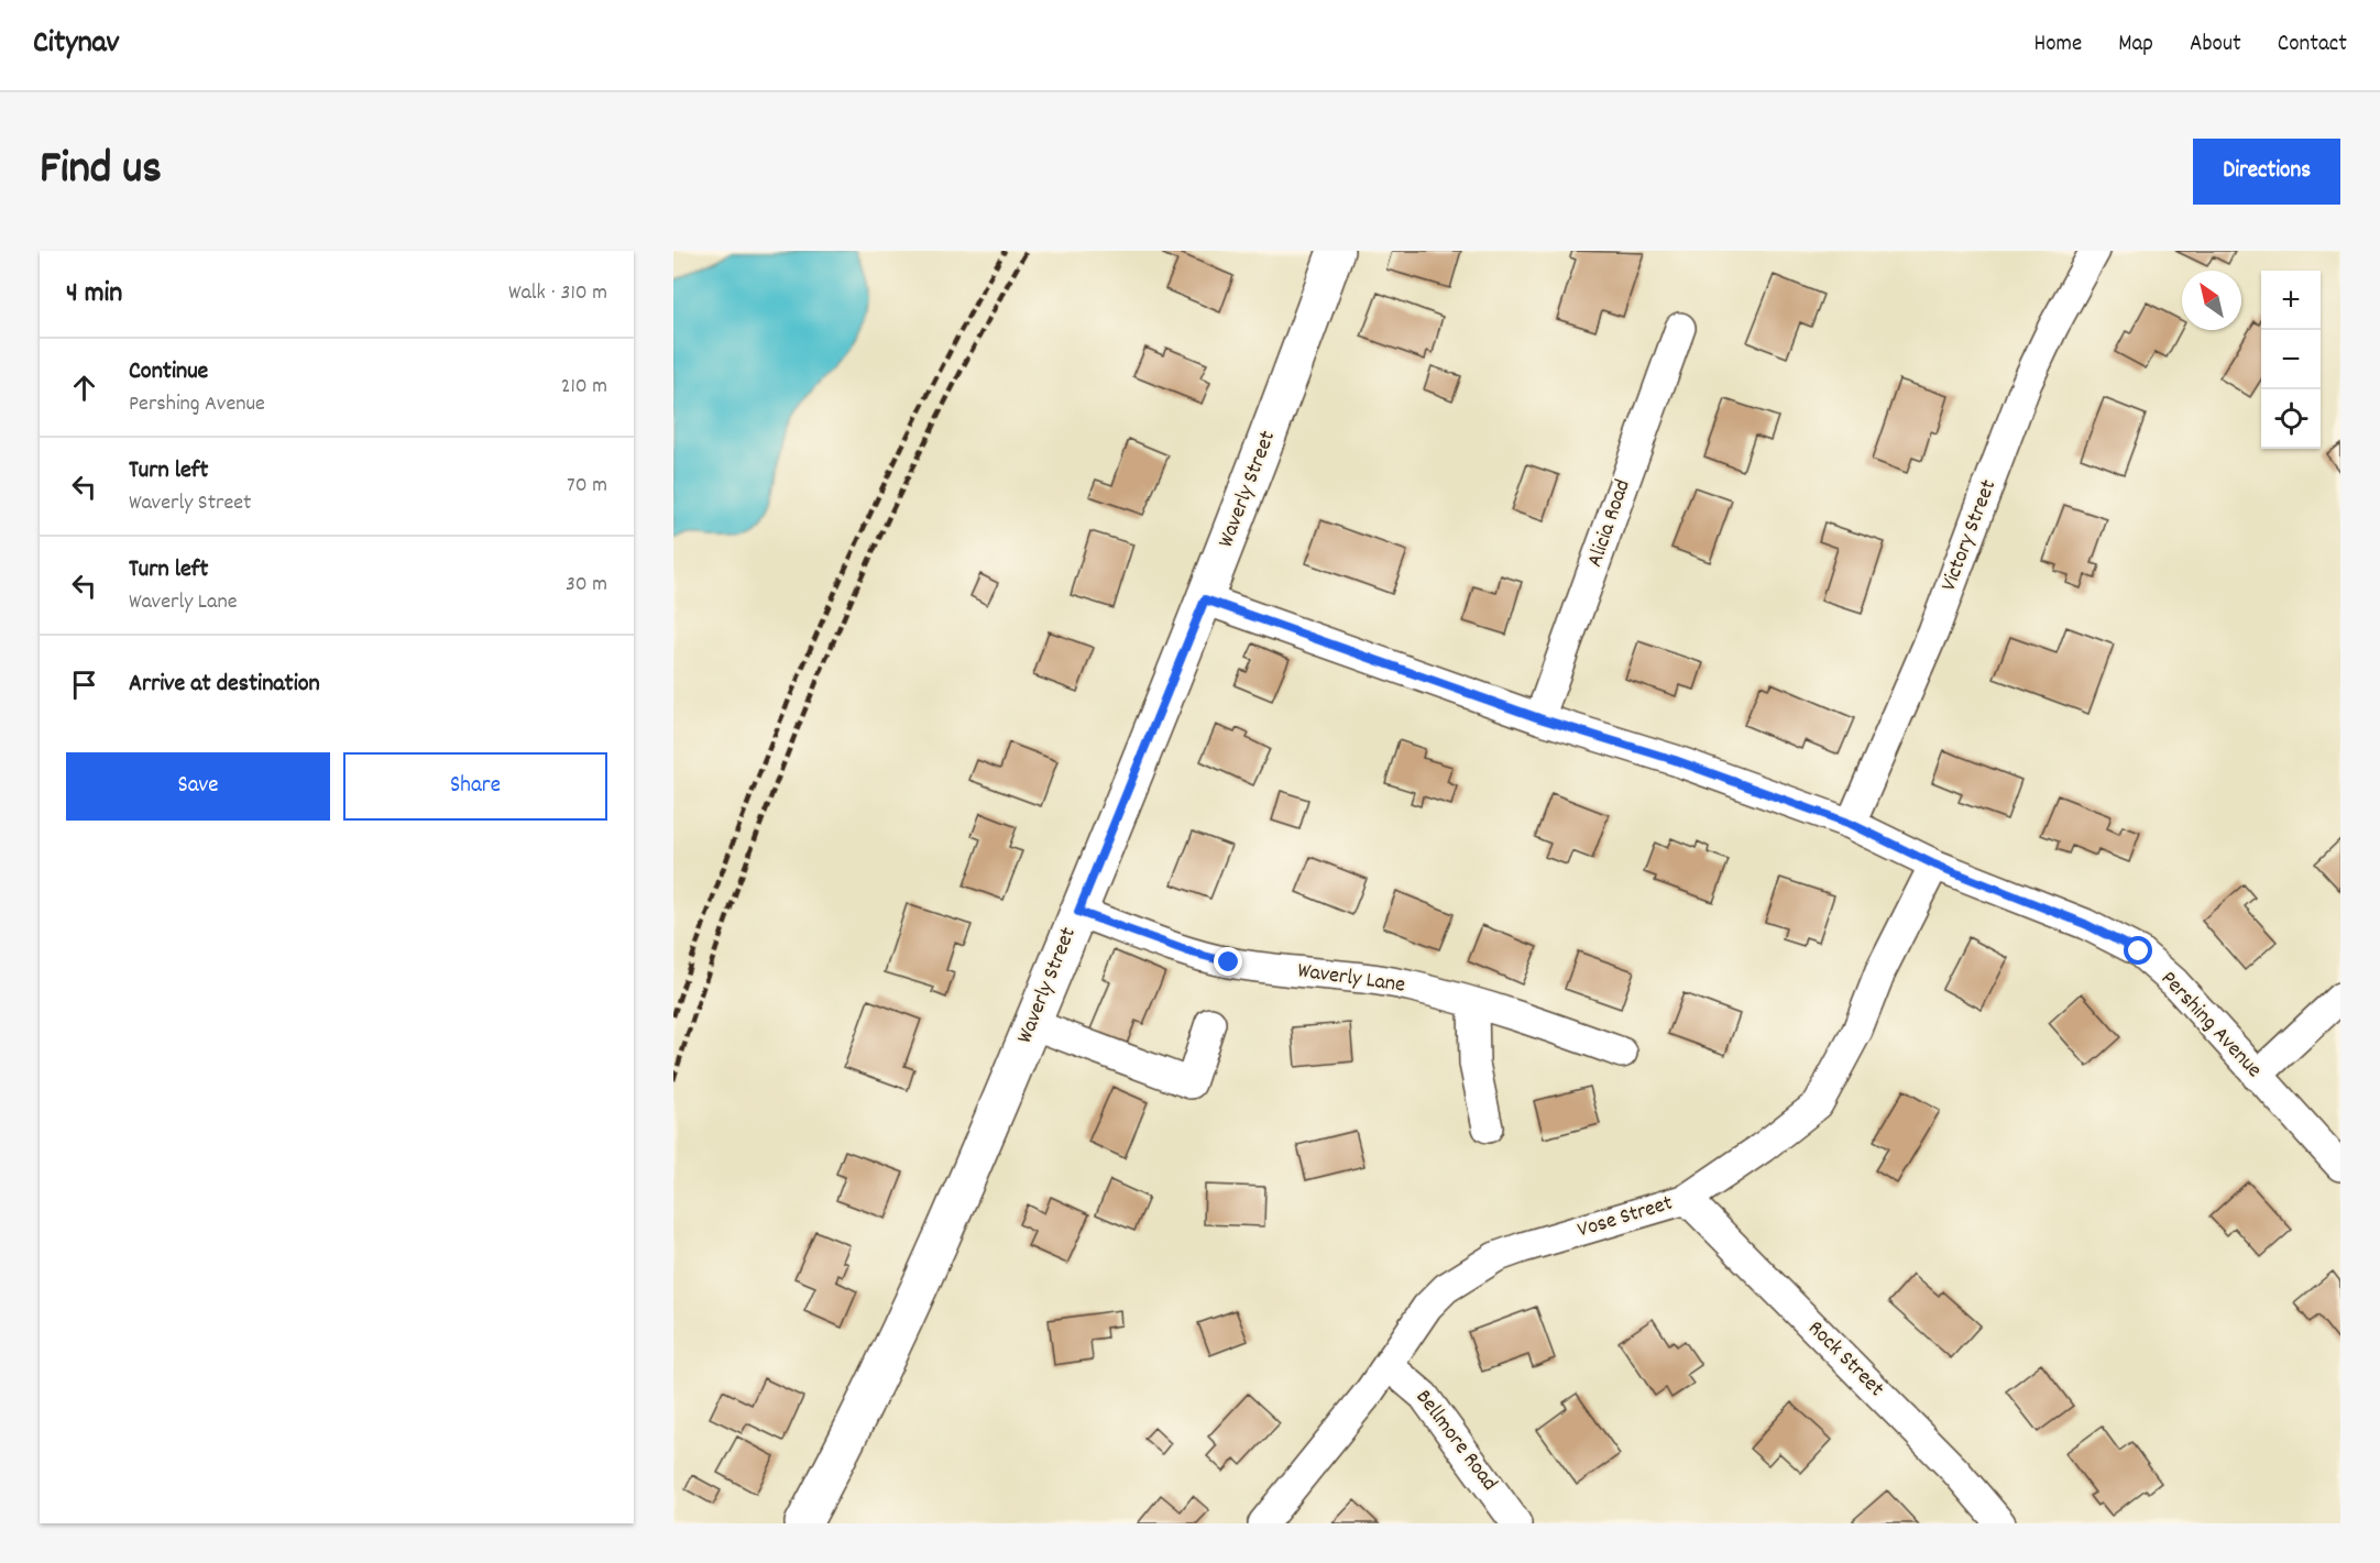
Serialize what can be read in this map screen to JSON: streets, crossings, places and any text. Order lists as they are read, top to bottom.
{
  "streets": {
    "main road": ["Waverly Street"],
    "street": [
      "Alicia Road",
      "Victory Street",
      "Waverly Lane",
      "Pershing Avenue",
      "Vose Street",
      "Rock Street",
      "Bellmore Road"
    ]
  },
  "crossings": [
    ["Waverly Street", "Waverly Lane"],
    ["Waverly Street", "Pershing Avenue"],
    ["Alicia Road", "Pershing Avenue"],
    ["Victory Street", "Pershing Avenue"],
    ["Pershing Avenue", "Vose Street"],
    ["Vose Street", "Rock Street"],
    ["Vose Street", "Bellmore Road"]
  ],
  "north": "top left",
  "page": {
    "header": "Citynav",
    "nav": [
      "Home",
      "Map",
      "About",
      "Contact"
    ],
    "title": "Find us",
    "buttons": [
      "Directions",
      ["Save", "Share"]
    ],
    "heading": ["4 min", "Walk · 310 m"],
    "map_buttons": ["+", "−"],
    "list": [
      ["Continue", "Pershing Avenue", "210 m"],
      ["Turn left", "Waverly Street", "70 m"],
      ["Turn left", "Waverly Lane", "30 m"],
      "Arrive at destination"
    ]
  }
}
